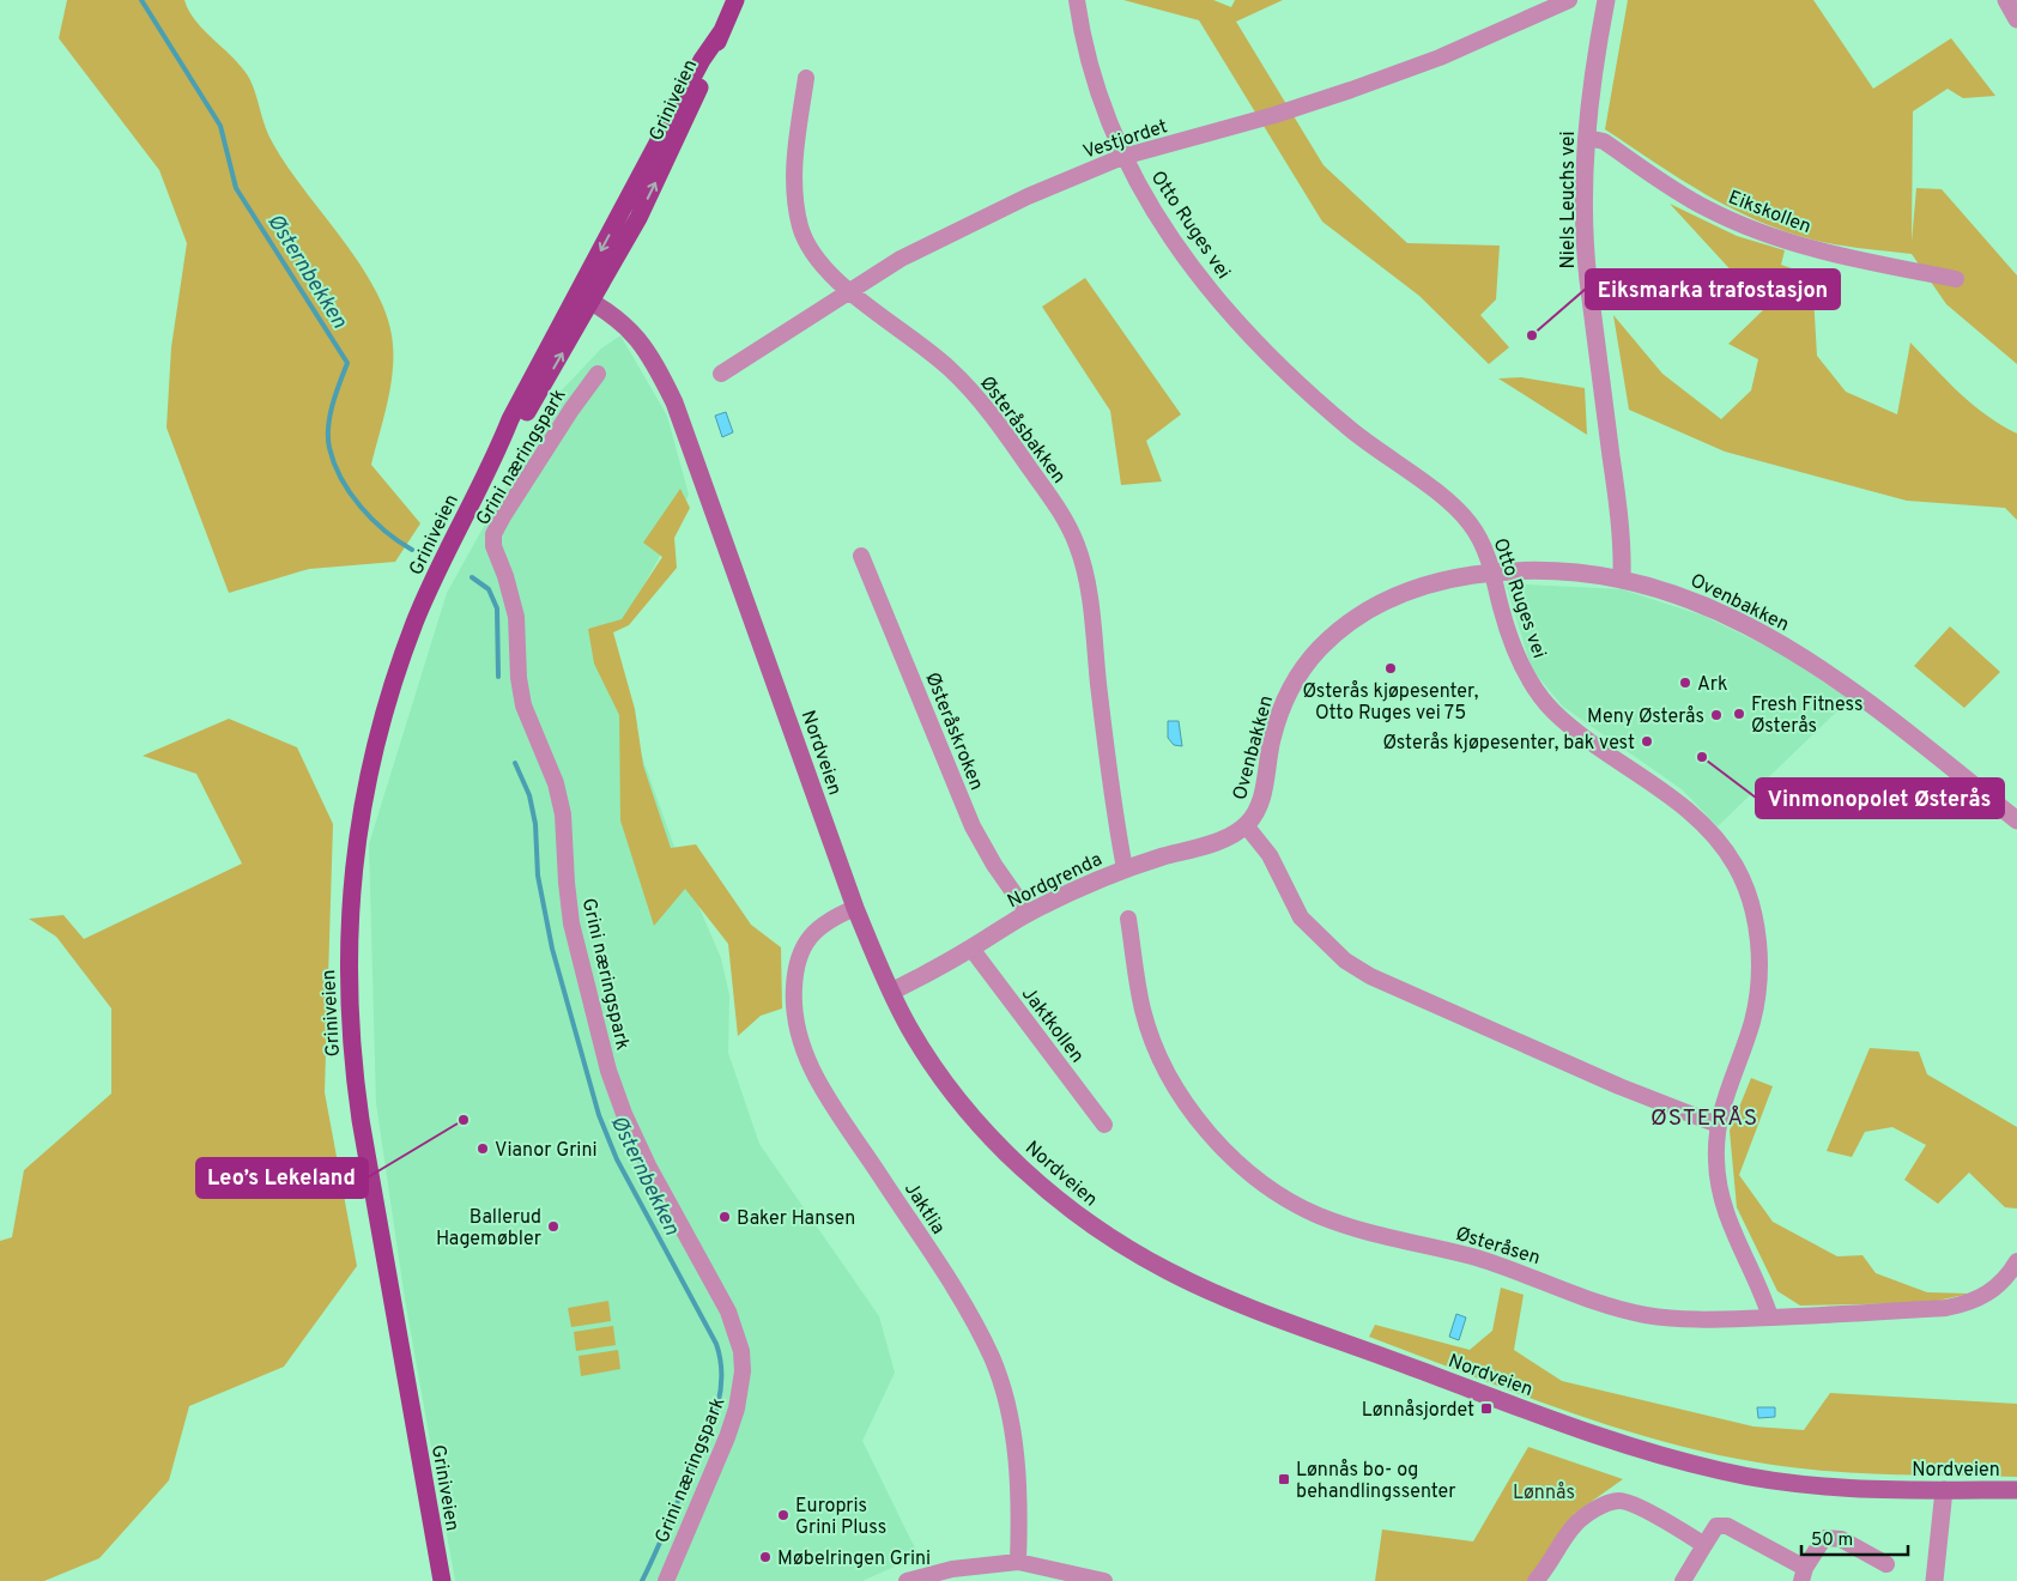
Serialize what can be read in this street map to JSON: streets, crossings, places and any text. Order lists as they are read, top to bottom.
{
  "streets": {
    "main road": ["Griniveien", "Nordveien"],
    "street": [
      "Vestjordet",
      "Niels Leuchs vei",
      "Eikskollen",
      "Otto Ruges vei",
      "Østeråsbakken",
      "Grini næringspark",
      "Ovenbakken",
      "Østeråskroken",
      "Nordgrenda",
      "Jaktkollen",
      "Jaktlia",
      "Østeråsen"
    ]
  },
  "crossings": [
    ["Griniveien", "Nordveien"],
    ["Vestjordet", "Otto Ruges vei"],
    ["Vestjordet", "Østeråsbakken"],
    ["Niels Leuchs vei", "Eikskollen"],
    ["Niels Leuchs vei", "Ovenbakken"],
    ["Otto Ruges vei", "Ovenbakken"],
    ["Otto Ruges vei", "Østeråsen"],
    ["Østeråsbakken", "Nordgrenda"],
    ["Ovenbakken", "Nordgrenda"],
    ["Østeråskroken", "Nordgrenda"],
    ["Nordveien", "Nordgrenda"],
    ["Nordveien", "Jaktlia"],
    ["Nordgrenda", "Jaktkollen"]
  ],
  "districts": ["ØSTERÅS"],
  "water": ["Østernbekken"],
  "parks": ["Lønnås"],
  "places": {
    "other": [
      "Eiksmarka trafostasjon",
      "Østerås kjøpesenter, Otto Ruges vei 75",
      "Ark",
      "Fresh Fitness Østerås",
      "Meny Østerås",
      "Østerås kjøpesenter, bak vest",
      "Vinmonopolet Østerås",
      "Leo’s Lekeland",
      "Vianor Grini",
      "Baker Hansen",
      "Ballerud Hagemøbler",
      "Europris Grini Pluss",
      "Møbelringen Grini"
    ],
    "transit": ["Lønnåsjordet", "Lønnås bo- og behandlingssenter"]
  },
  "scale_bar": "50 m"
}
